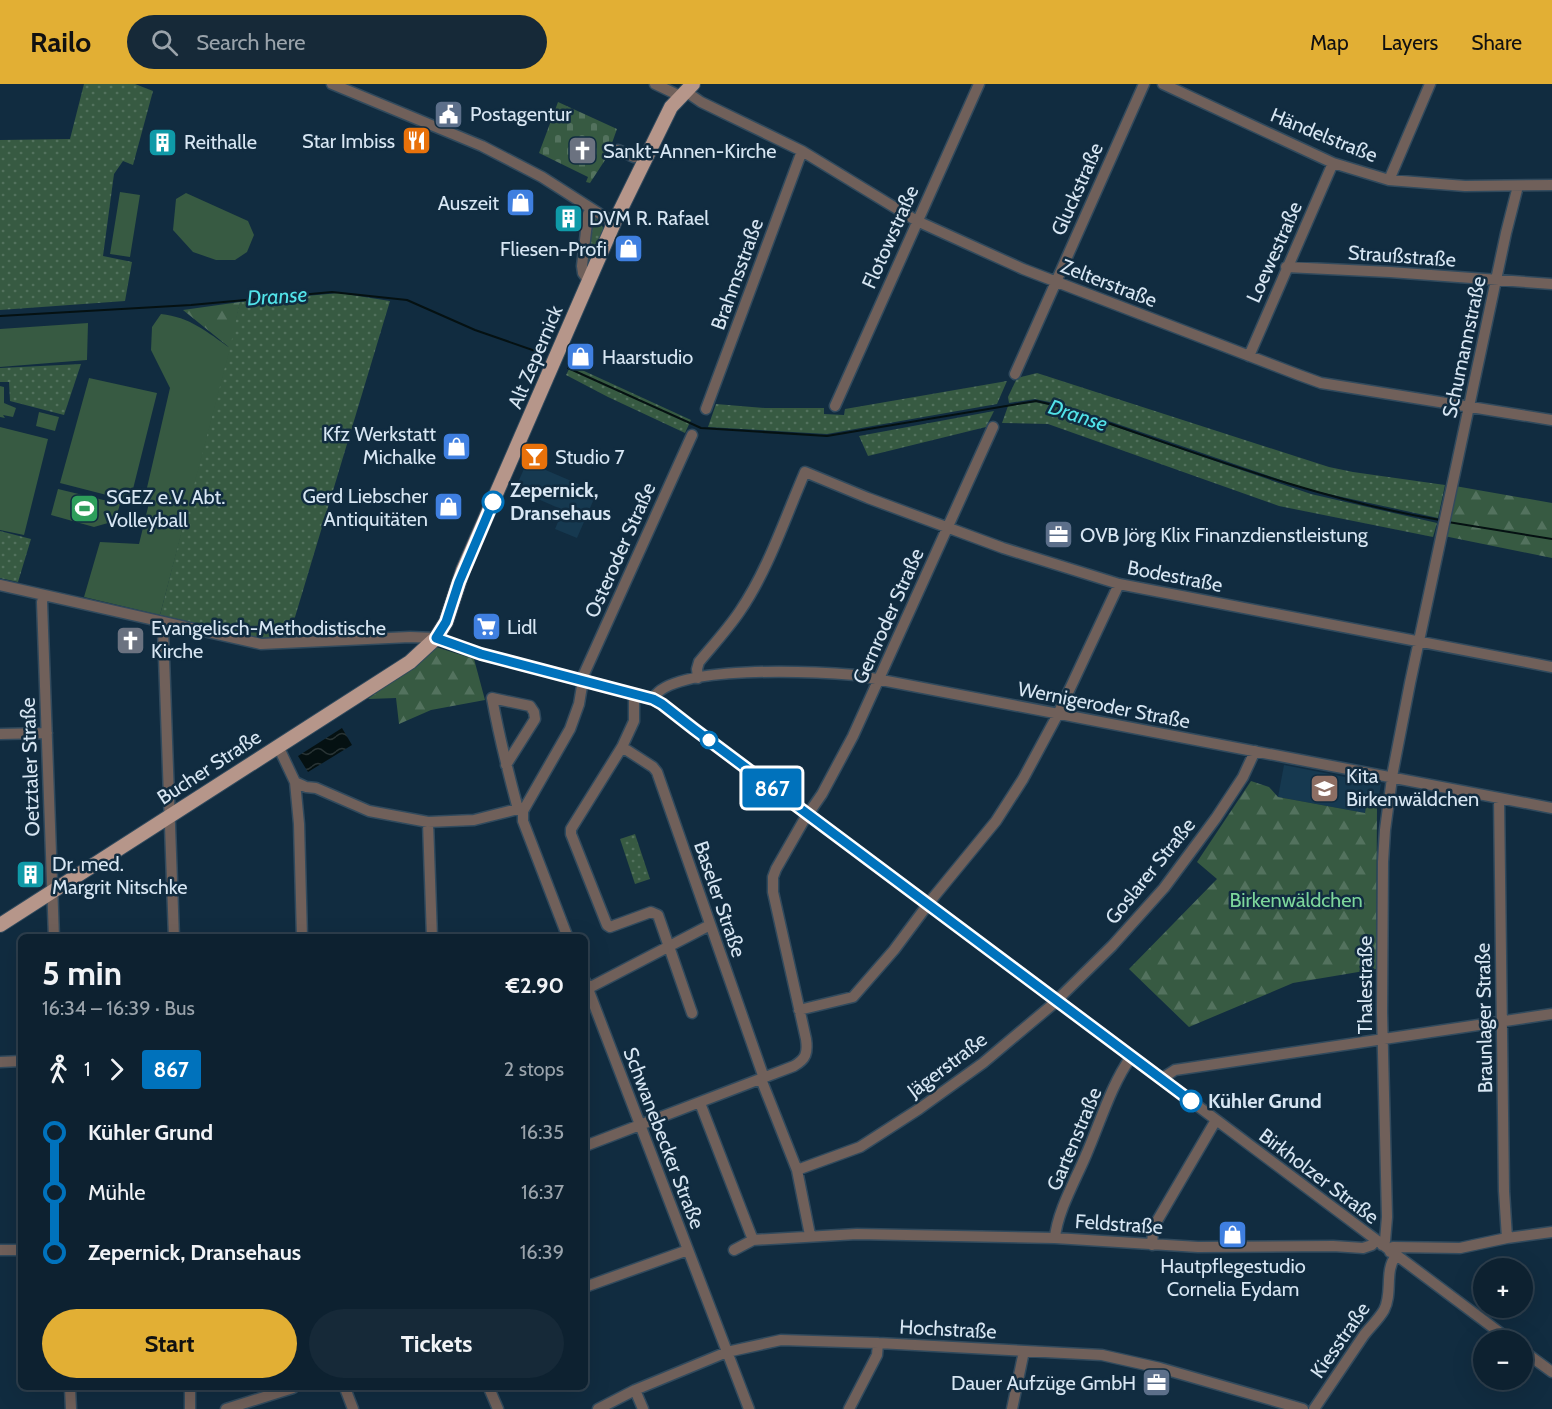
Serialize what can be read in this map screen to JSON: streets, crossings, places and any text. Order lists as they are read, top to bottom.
{
  "streets": {
    "main road": ["Alt Zepernick", "Bucher Straße"],
    "street": [
      "Händelstraße",
      "Gluckstraße",
      "Flotowstraße",
      "Loewestraße",
      "Straußstraße",
      "Brahmsstraße",
      "Zelterstraße",
      "Schumannstraße",
      "Osteroder Straße",
      "Bodestraße",
      "Gernroder Straße",
      "Wernigeroder Straße",
      "Oetztaler Straße",
      "Goslarer Straße",
      "Baseler Straße",
      "Thalestraße",
      "Braunlager Straße",
      "Jägerstraße",
      "Schwanebecker Straße",
      "Gartenstraße",
      "Birkholzer Straße",
      "Feldstraße",
      "Hochstraße",
      "Kiesstraße"
    ]
  },
  "crossings": [
    ["Händelstraße", "Loewestraße"],
    ["Händelstraße", "Schumannstraße"],
    ["Gluckstraße", "Zelterstraße"],
    ["Flotowstraße", "Zelterstraße"],
    ["Loewestraße", "Straußstraße"],
    ["Loewestraße", "Zelterstraße"],
    ["Straußstraße", "Schumannstraße"],
    ["Brahmsstraße", "Zelterstraße"],
    ["Zelterstraße", "Schumannstraße"],
    ["Zelterstraße", "Alt Zepernick"],
    ["Schumannstraße", "Thalestraße"],
    ["Alt Zepernick", "Bucher Straße"],
    ["Alt Zepernick", "Birkholzer Straße"],
    ["Osteroder Straße", "Birkholzer Straße"],
    ["Bodestraße", "Gernroder Straße"],
    ["Bodestraße", "Wernigeroder Straße"],
    ["Bodestraße", "Thalestraße"],
    ["Gernroder Straße", "Wernigeroder Straße"],
    ["Gernroder Straße", "Baseler Straße"],
    ["Gernroder Straße", "Birkholzer Straße"],
    ["Wernigeroder Straße", "Goslarer Straße"],
    ["Wernigeroder Straße", "Thalestraße"],
    ["Wernigeroder Straße", "Braunlager Straße"],
    ["Wernigeroder Straße", "Birkholzer Straße"],
    ["Oetztaler Straße", "Bucher Straße"],
    ["Oetztaler Straße", "Birkholzer Straße"],
    ["Bucher Straße", "Birkholzer Straße"],
    ["Goslarer Straße", "Jägerstraße"],
    ["Goslarer Straße", "Birkholzer Straße"],
    ["Baseler Straße", "Jägerstraße"],
    ["Baseler Straße", "Feldstraße"],
    ["Thalestraße", "Birkholzer Straße"],
    ["Thalestraße", "Feldstraße"],
    ["Thalestraße", "Kiesstraße"],
    ["Braunlager Straße", "Feldstraße"],
    ["Jägerstraße", "Birkholzer Straße"],
    ["Schwanebecker Straße", "Hochstraße"],
    ["Gartenstraße", "Birkholzer Straße"],
    ["Gartenstraße", "Feldstraße"],
    ["Birkholzer Straße", "Feldstraße"],
    ["Birkholzer Straße", "Kiesstraße"],
    ["Feldstraße", "Kiesstraße"]
  ],
  "water": ["Dranse"],
  "parks": ["Birkenwäldchen"],
  "places": {
    "public building": ["Postagentur"],
    "restaurant": ["Star Imbiss"],
    "building": ["Reithalle", "DVM R. Rafael", "Dr. med. Margrit Nitschke"],
    "church": ["Sankt-Annen-Kirche", "Evangelisch-Methodistische Kirche"],
    "shop": [
      "Auszeit",
      "Fliesen-Profi",
      "Haarstudio",
      "Kfz Werkstatt Michalke",
      "Gerd Liebscher Antiquitäten",
      "Hautpflegestudio Cornelia Eydam"
    ],
    "bar": ["Studio 7"],
    "other": ["Zepernick, Dransehaus", "Kühler Grund"],
    "sports": ["SGEZ e.V. Abt. Volleyball"],
    "office": ["OVB Jörg Klix Finanzdienstleistung", "Dauer Aufzüge GmbH"],
    "supermarket": ["Lidl"],
    "school or university": ["Kita Birkenwäldchen"]
  },
  "lines": ["bus line 867"],
  "page": {
    "header": "Railo",
    "search": "Search here",
    "nav": ["Map", "Layers", "Share"],
    "on_map": "867",
    "heading": ["5 min", "16:34 – 16:39 · Bus", "€2.90"],
    "legs": ["1", "867", "2 stops"],
    "list": [
      {
        "name": "Kühler Grund",
        "value": "16:35"
      },
      {
        "name": "Mühle",
        "value": "16:37"
      },
      {
        "name": "Zepernick, Dransehaus",
        "value": "16:39"
      }
    ],
    "map_buttons": ["+", "−"],
    "buttons": ["Start", "Tickets"]
  }
}
